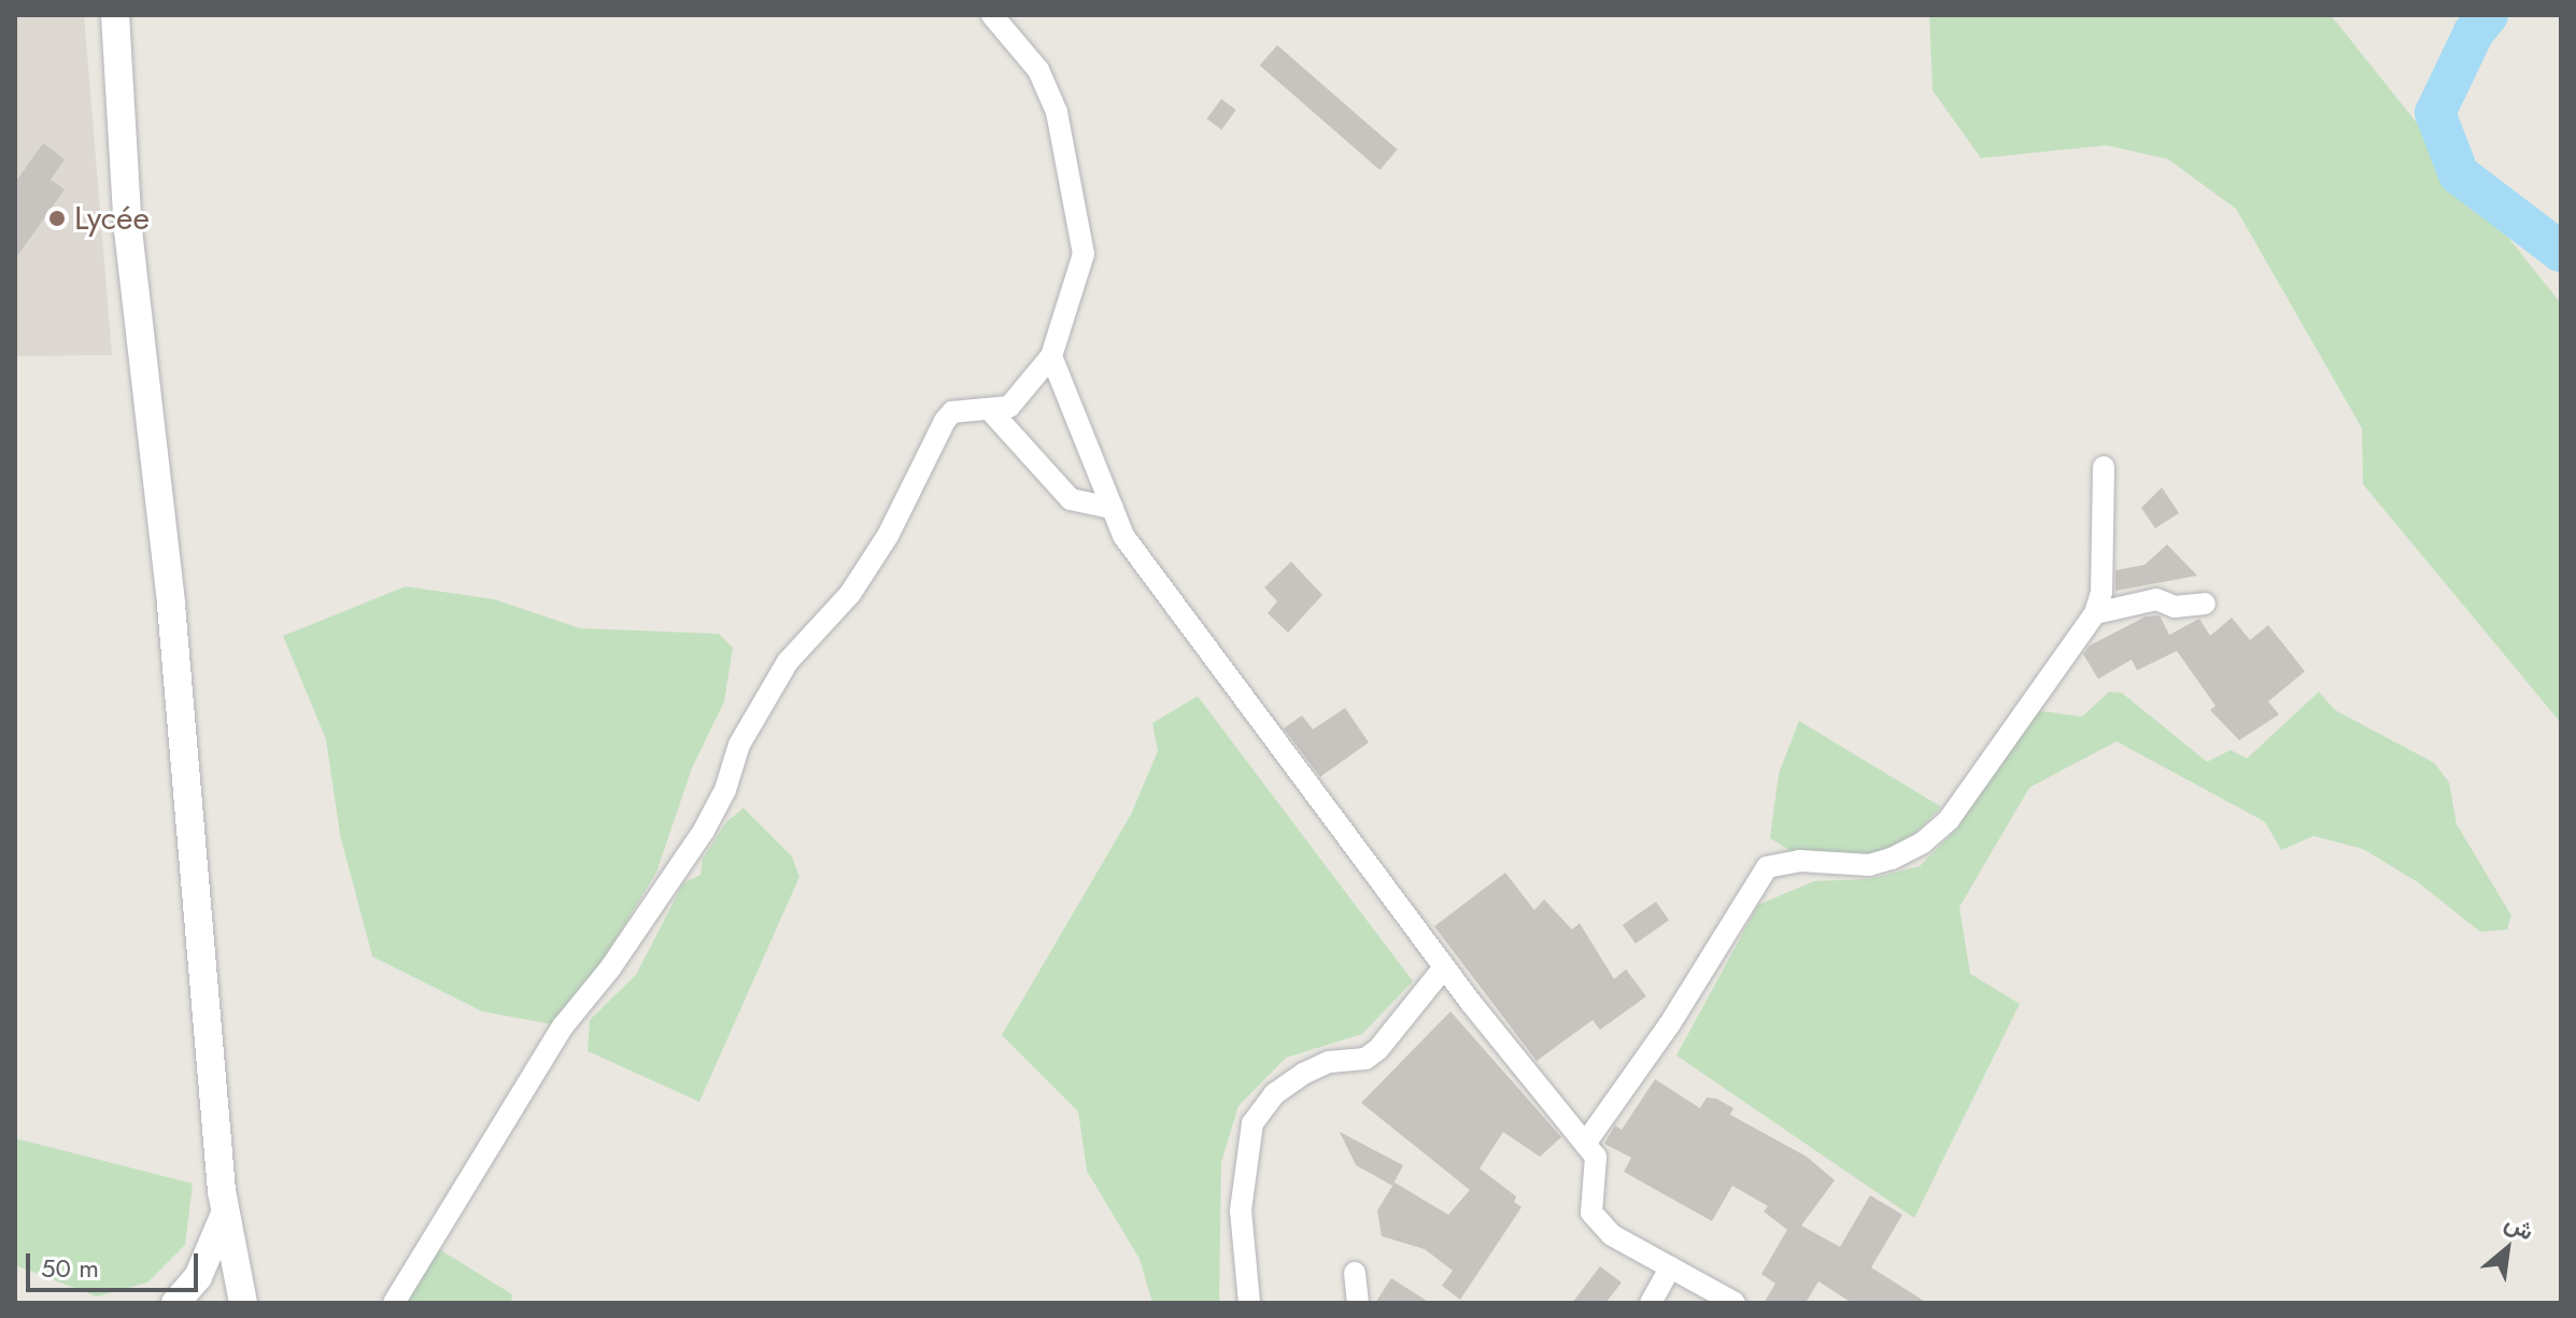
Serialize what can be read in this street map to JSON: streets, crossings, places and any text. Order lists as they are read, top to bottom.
{
  "places": ["Lycée"],
  "scale_bar": "50 m",
  "north": "top right"
}
